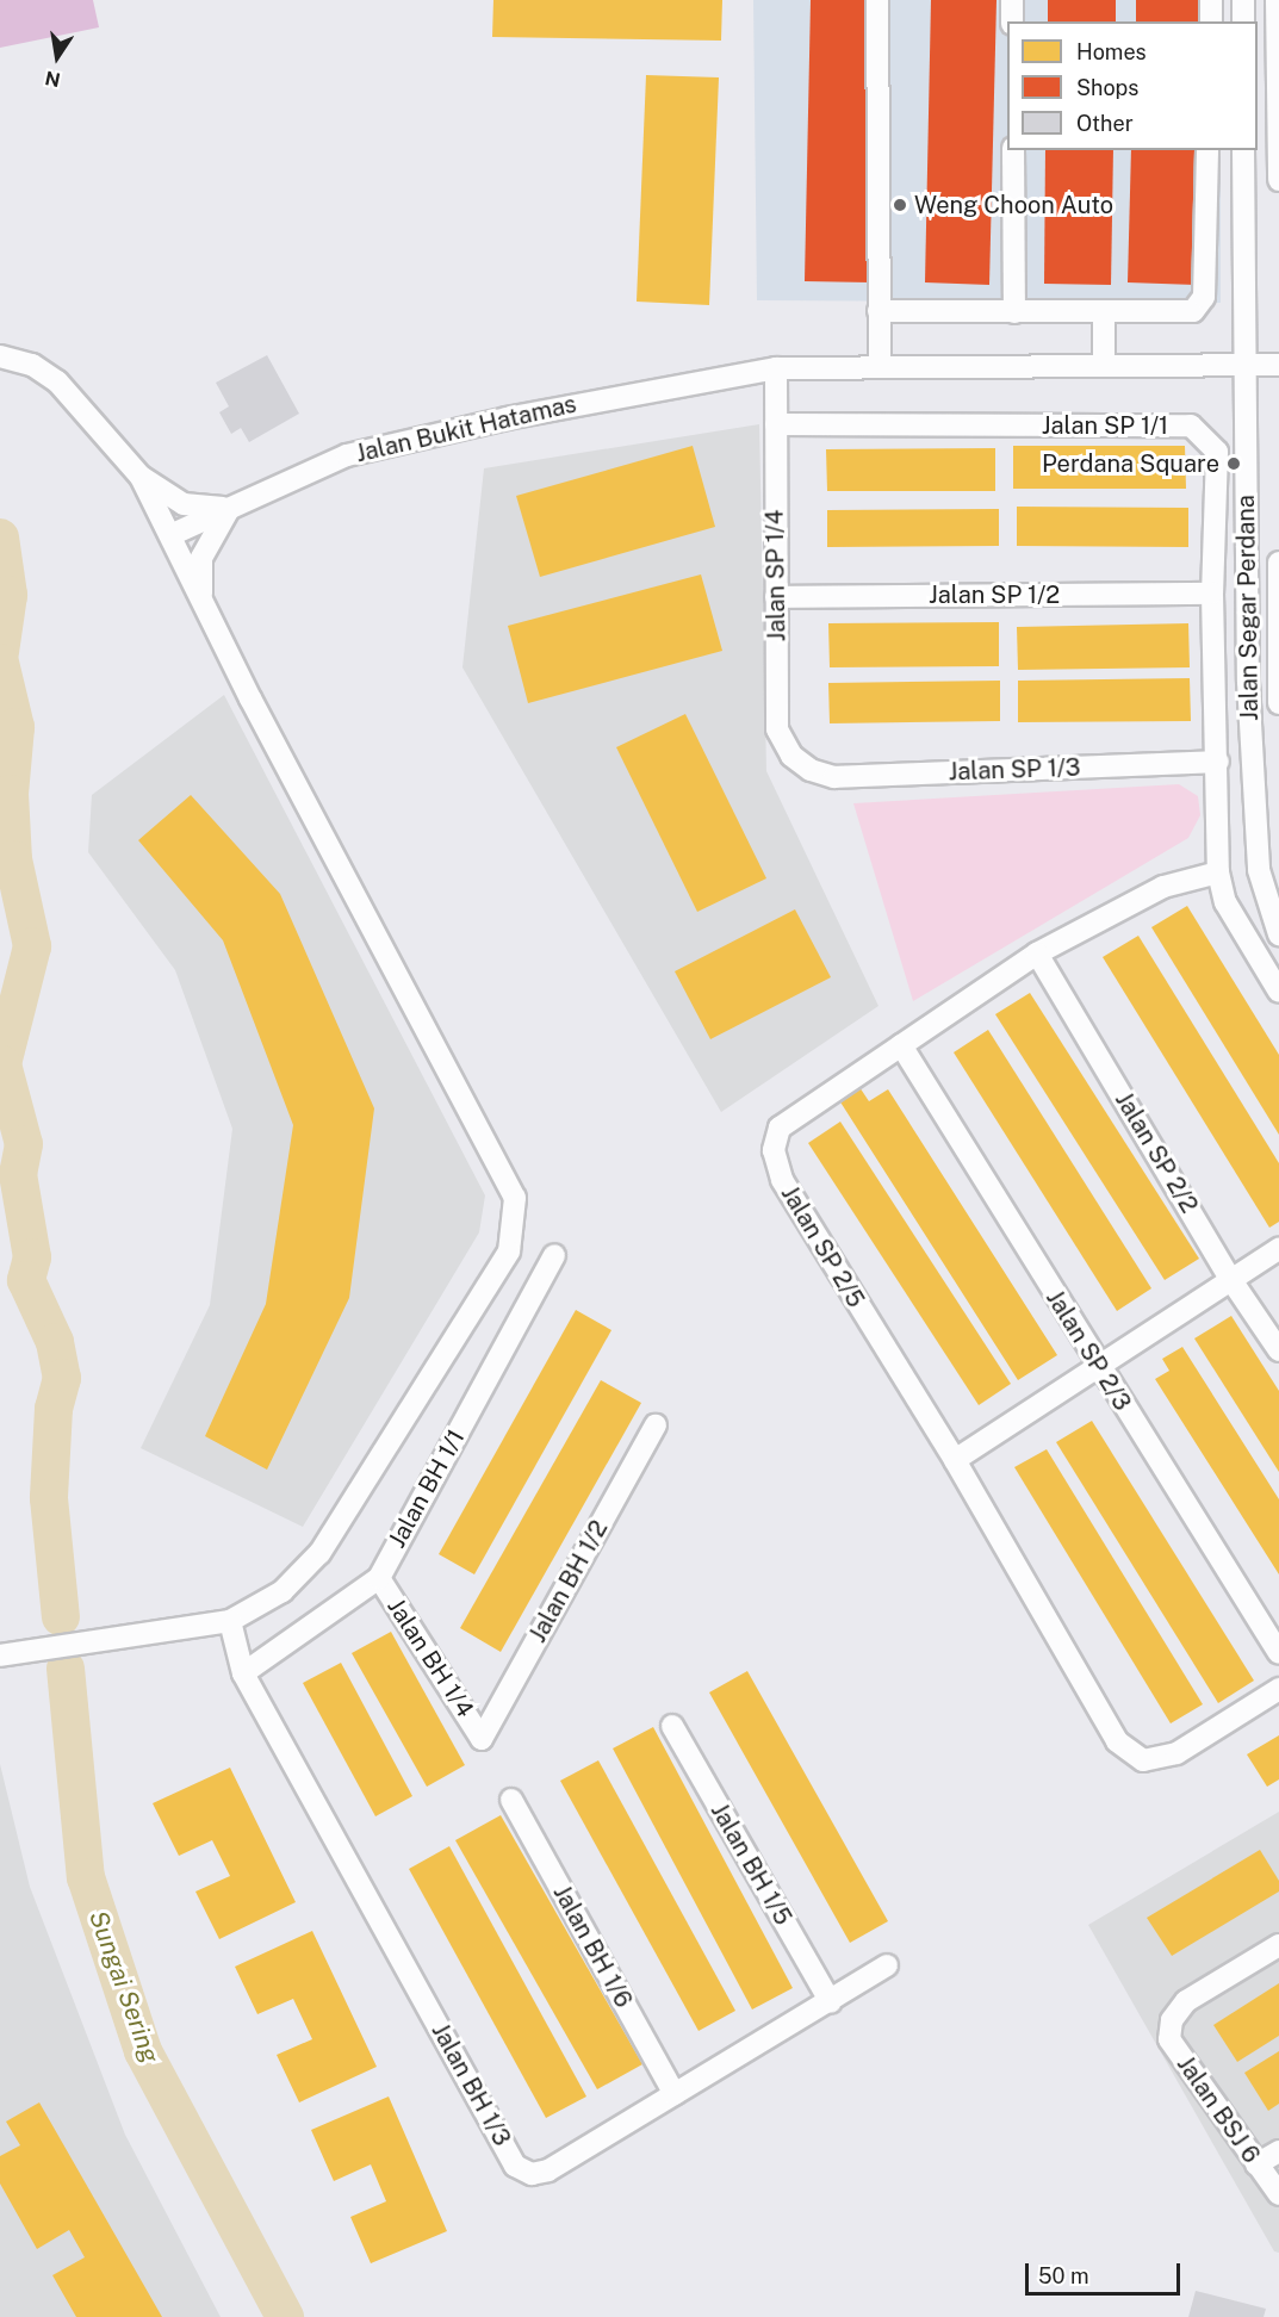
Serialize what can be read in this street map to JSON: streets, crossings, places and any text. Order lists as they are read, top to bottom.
{
  "streets": {
    "street": [
      "Jalan SP 1/1",
      "Jalan Bukit Hatamas",
      "Jalan SP 1/4",
      "Jalan SP 1/2",
      "Jalan Segar Perdana",
      "Jalan SP 1/3",
      "Jalan SP 2/2",
      "Jalan SP 2/5",
      "Jalan SP 2/3",
      "Jalan BH 1/1",
      "Jalan BH 1/2",
      "Jalan BH 1/4",
      "Jalan BH 1/5",
      "Jalan BH 1/6",
      "Jalan BH 1/3",
      "Jalan BSJ 6"
    ]
  },
  "crossings": [
    ["Jalan SP 1/1", "Jalan SP 1/4"],
    ["Jalan SP 1/1", "Jalan SP 1/2"],
    ["Jalan SP 1/1", "Jalan SP 1/3"],
    ["Jalan SP 1/1", "Jalan SP 2/5"],
    ["Jalan Bukit Hatamas", "Jalan SP 1/4"],
    ["Jalan SP 1/4", "Jalan SP 1/2"],
    ["Jalan SP 1/4", "Jalan SP 1/3"],
    ["Jalan SP 2/2", "Jalan SP 2/5"],
    ["Jalan SP 2/5", "Jalan SP 2/3"],
    ["Jalan BH 1/1", "Jalan BH 1/4"],
    ["Jalan BH 1/1", "Jalan BH 1/3"],
    ["Jalan BH 1/2", "Jalan BH 1/4"],
    ["Jalan BH 1/5", "Jalan BH 1/3"],
    ["Jalan BH 1/6", "Jalan BH 1/3"]
  ],
  "water": ["Sungai Sering"],
  "places": ["Weng Choon Auto", "Perdana Square"],
  "legend": ["Homes", "Shops", "Other"],
  "scale_bar": "50 m",
  "north": "bottom"
}
